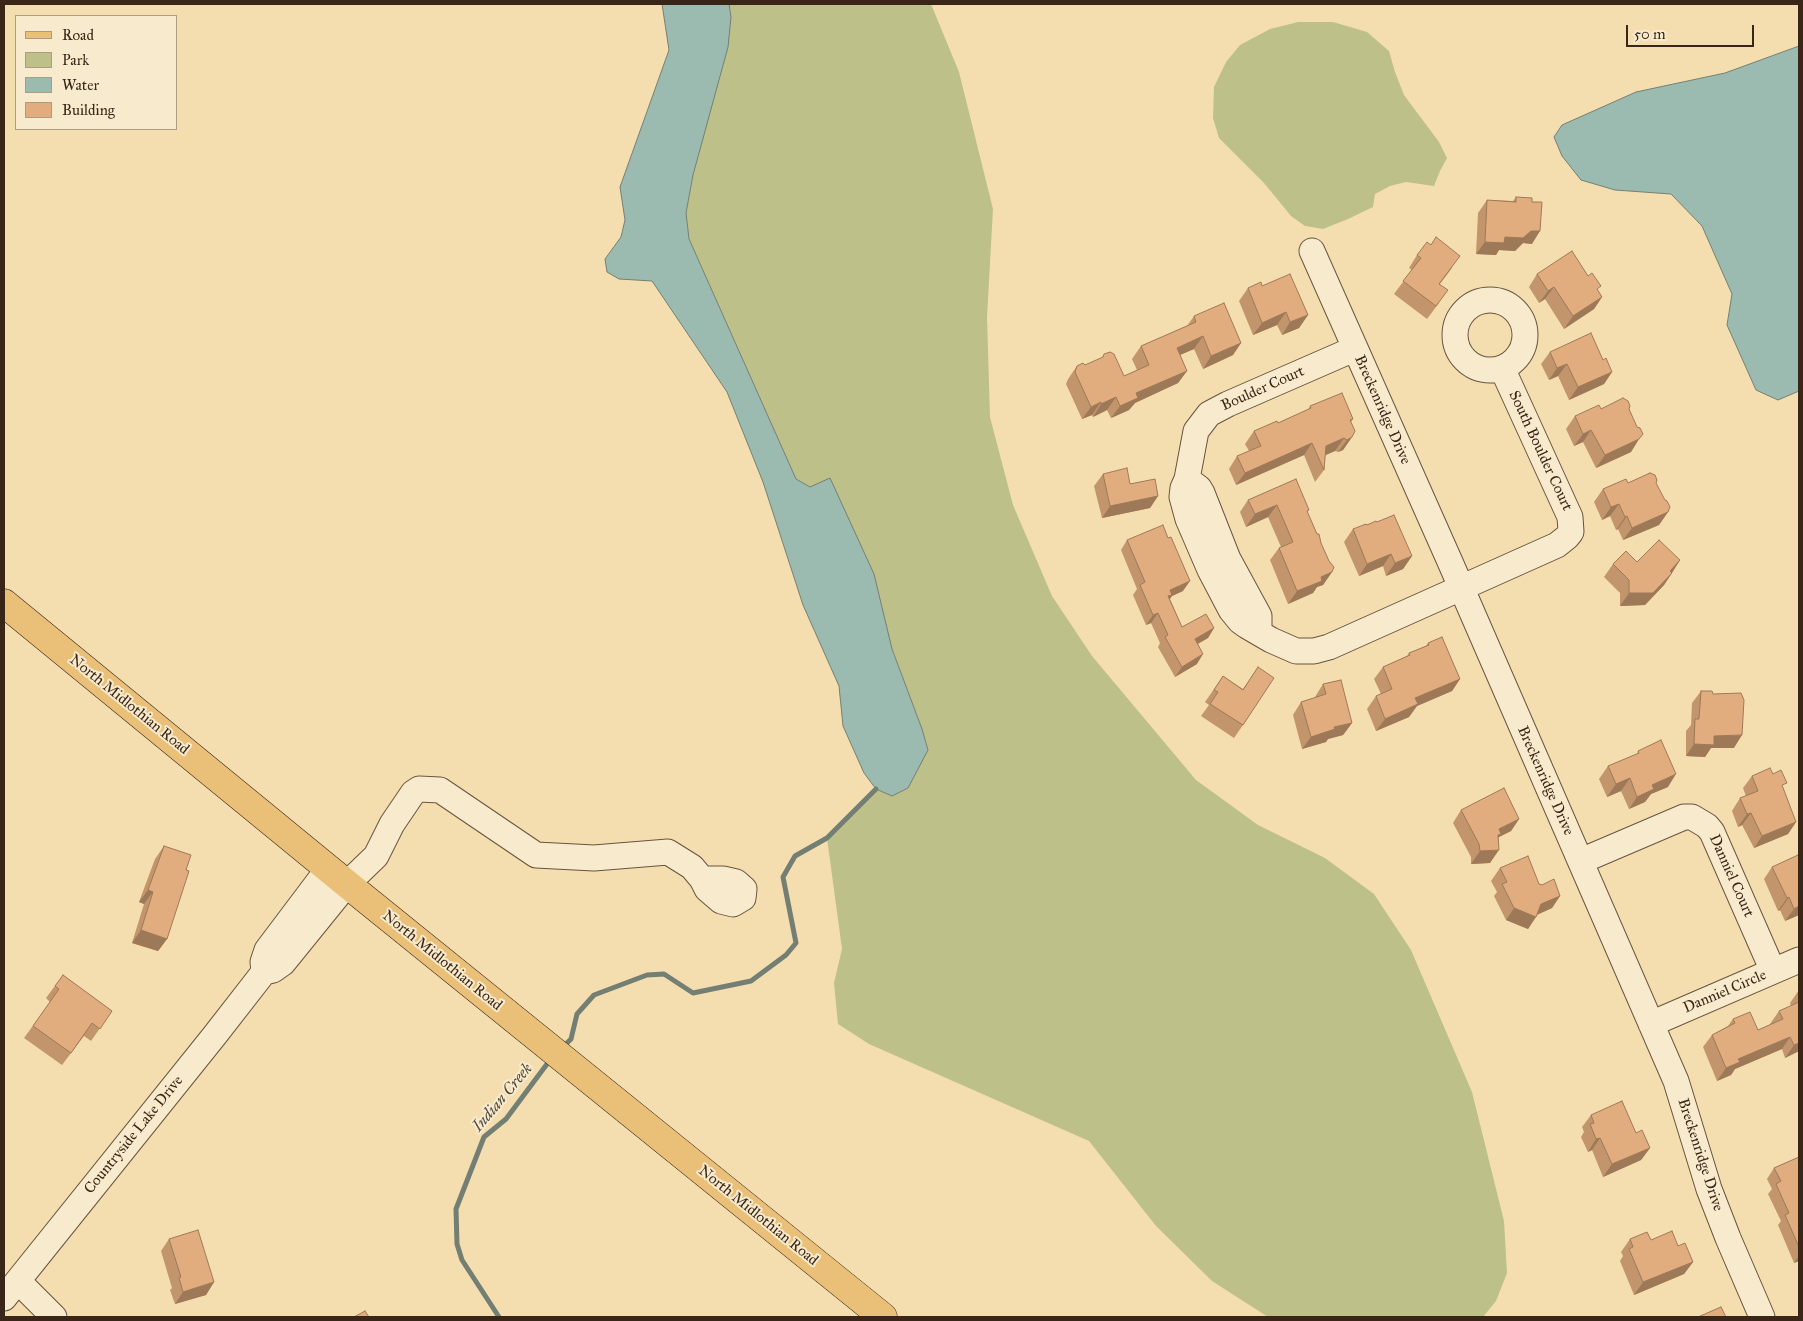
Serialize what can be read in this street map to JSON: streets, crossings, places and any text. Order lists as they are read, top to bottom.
{
  "streets": {
    "main road": ["North Midlothian Road"],
    "street": [
      "Boulder Court",
      "Breckenridge Drive",
      "South Boulder Court",
      "Danniel Court",
      "Danniel Circle",
      "Countryside Lake Drive"
    ]
  },
  "crossings": [
    ["Boulder Court", "Breckenridge Drive"],
    ["Boulder Court", "South Boulder Court"],
    ["Breckenridge Drive", "South Boulder Court"],
    ["Breckenridge Drive", "Danniel Court"],
    ["Breckenridge Drive", "Danniel Circle"],
    ["North Midlothian Road", "Countryside Lake Drive"],
    ["Danniel Court", "Danniel Circle"]
  ],
  "water": ["Indian Creek"],
  "legend": [
    "Road",
    "Park",
    "Water",
    "Building"
  ],
  "scale_bar": "50 m"
}
